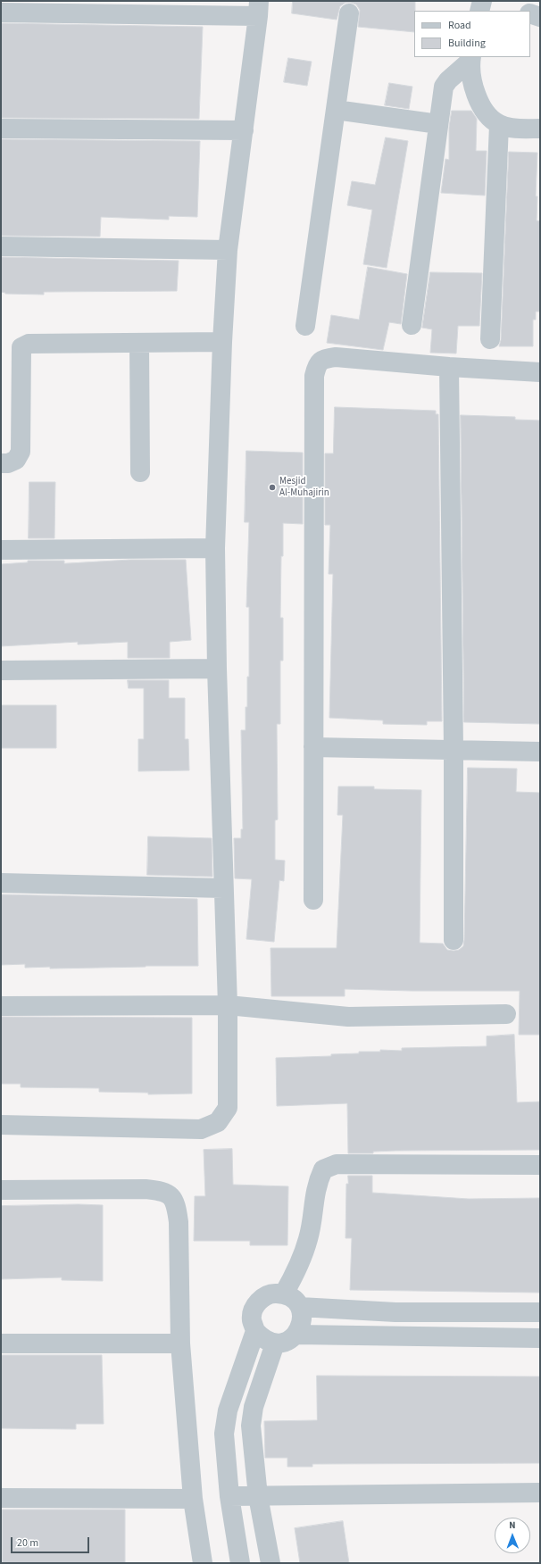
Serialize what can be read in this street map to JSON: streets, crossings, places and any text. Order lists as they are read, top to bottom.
{
  "places": ["Mesjid Al-Muhajirin"],
  "legend": ["Road", "Building"],
  "scale_bar": "20 m",
  "north": "top"
}
